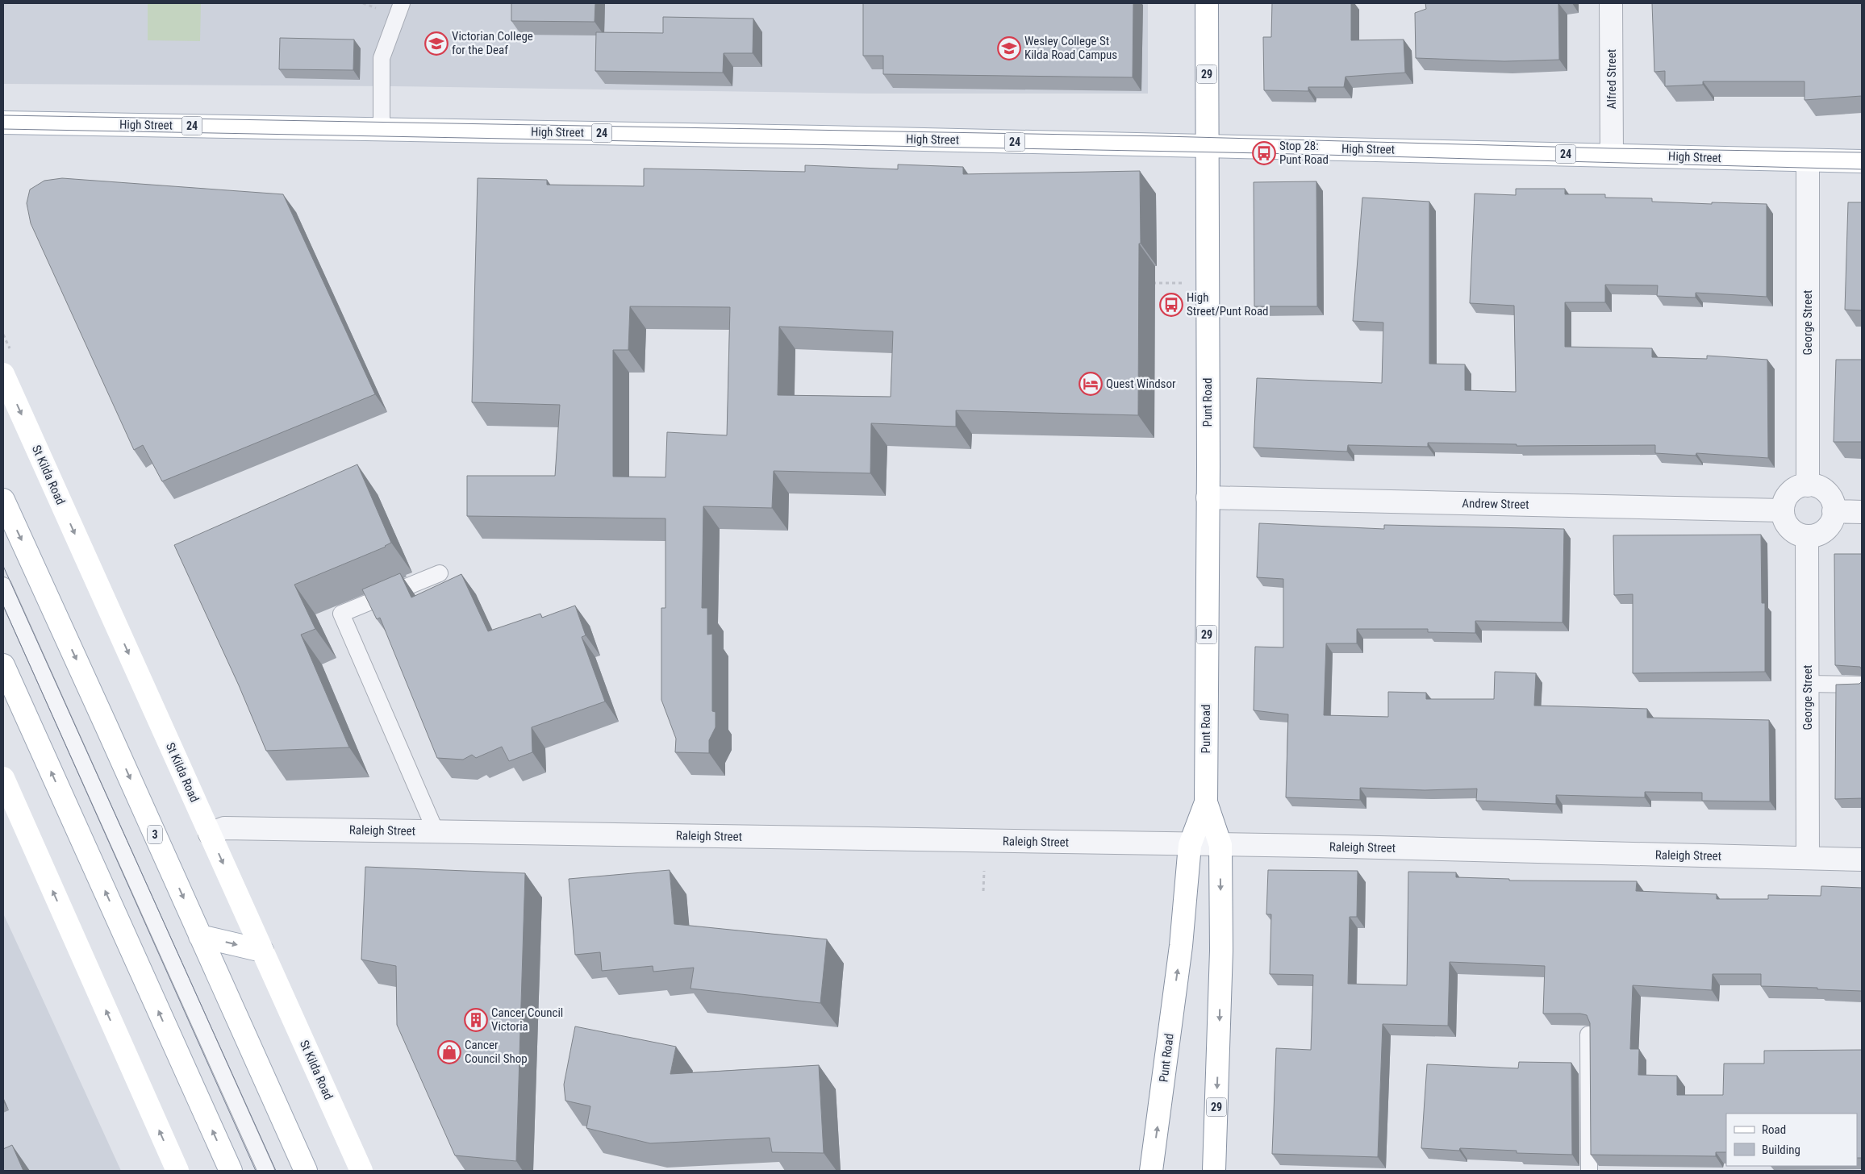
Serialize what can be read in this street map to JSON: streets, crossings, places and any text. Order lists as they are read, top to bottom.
{
  "streets": {
    "main road": [
      "29",
      "High Street",
      "24",
      "Punt Road",
      "St Kilda Road",
      "3"
    ],
    "street": [
      "Alfred Street",
      "George Street",
      "Andrew Street",
      "Raleigh Street"
    ]
  },
  "crossings": [
    ["Alfred Street", "High Street"],
    ["High Street", "George Street"],
    ["High Street", "Punt Road"],
    ["George Street", "Andrew Street"],
    ["George Street", "Raleigh Street"],
    ["Punt Road", "Andrew Street"],
    ["Punt Road", "Raleigh Street"],
    ["St Kilda Road", "Raleigh Street"]
  ],
  "places": {
    "school or university": ["Victorian College for the Deaf", "Wesley College St Kilda Road Campus"],
    "bus stop": ["Stop 28: Punt Road", "High Street/Punt Road"],
    "hotel": ["Quest Windsor"],
    "building": ["Cancer Council Victoria"],
    "shop": ["Cancer Council Shop"]
  },
  "legend": ["Road", "Building"]
}
